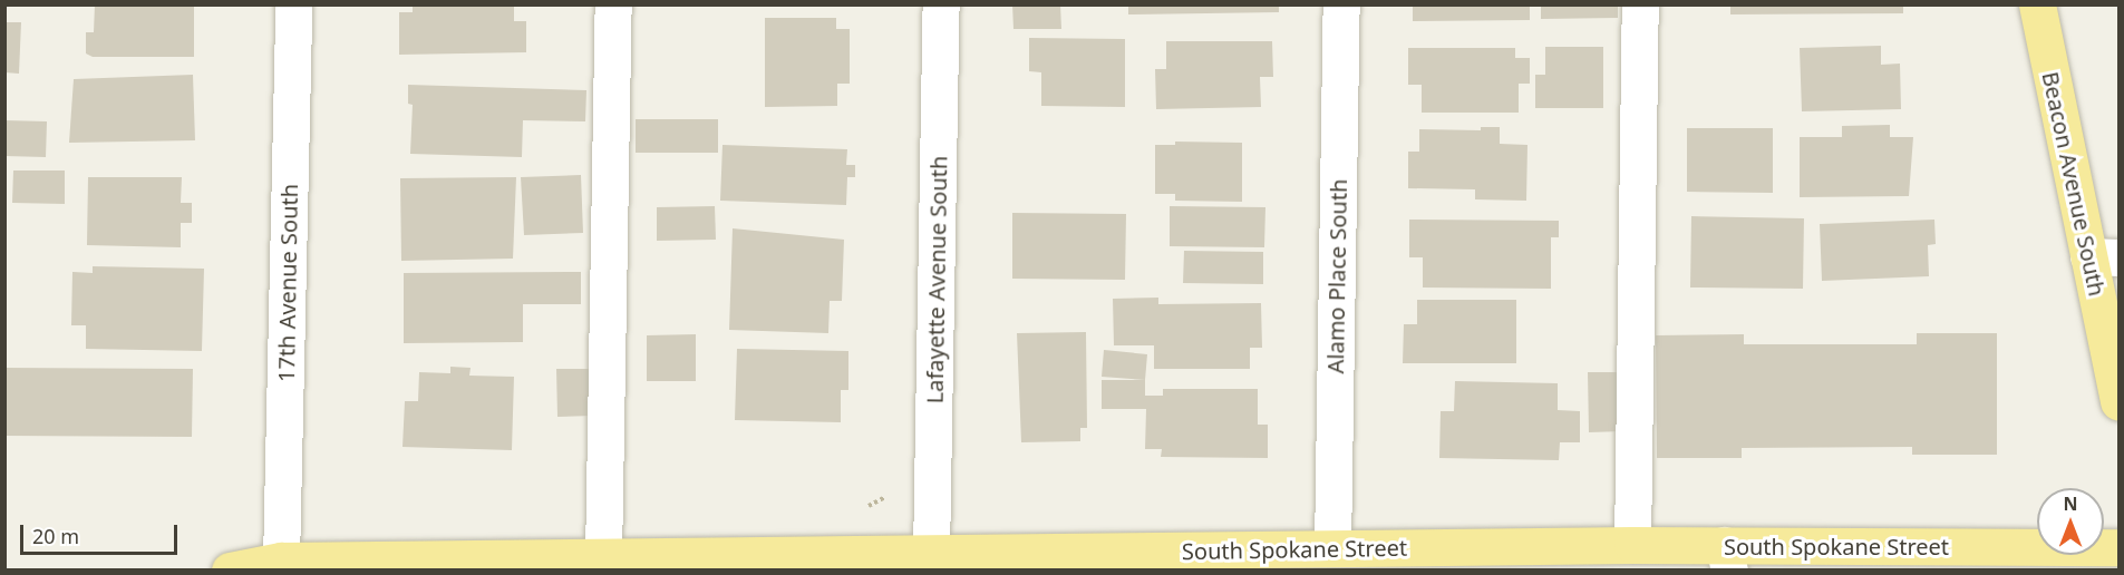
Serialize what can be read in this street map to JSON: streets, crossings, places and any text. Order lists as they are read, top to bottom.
{
  "streets": {
    "main road": ["Beacon Avenue South", "South Spokane Street"],
    "street": ["Alamo Place South", "Lafayette Avenue South", "17th Avenue South"]
  },
  "crossings": [
    ["Alamo Place South", "South Spokane Street"],
    ["Lafayette Avenue South", "South Spokane Street"],
    ["17th Avenue South", "South Spokane Street"]
  ],
  "scale_bar": "20 m",
  "north": "top"
}
